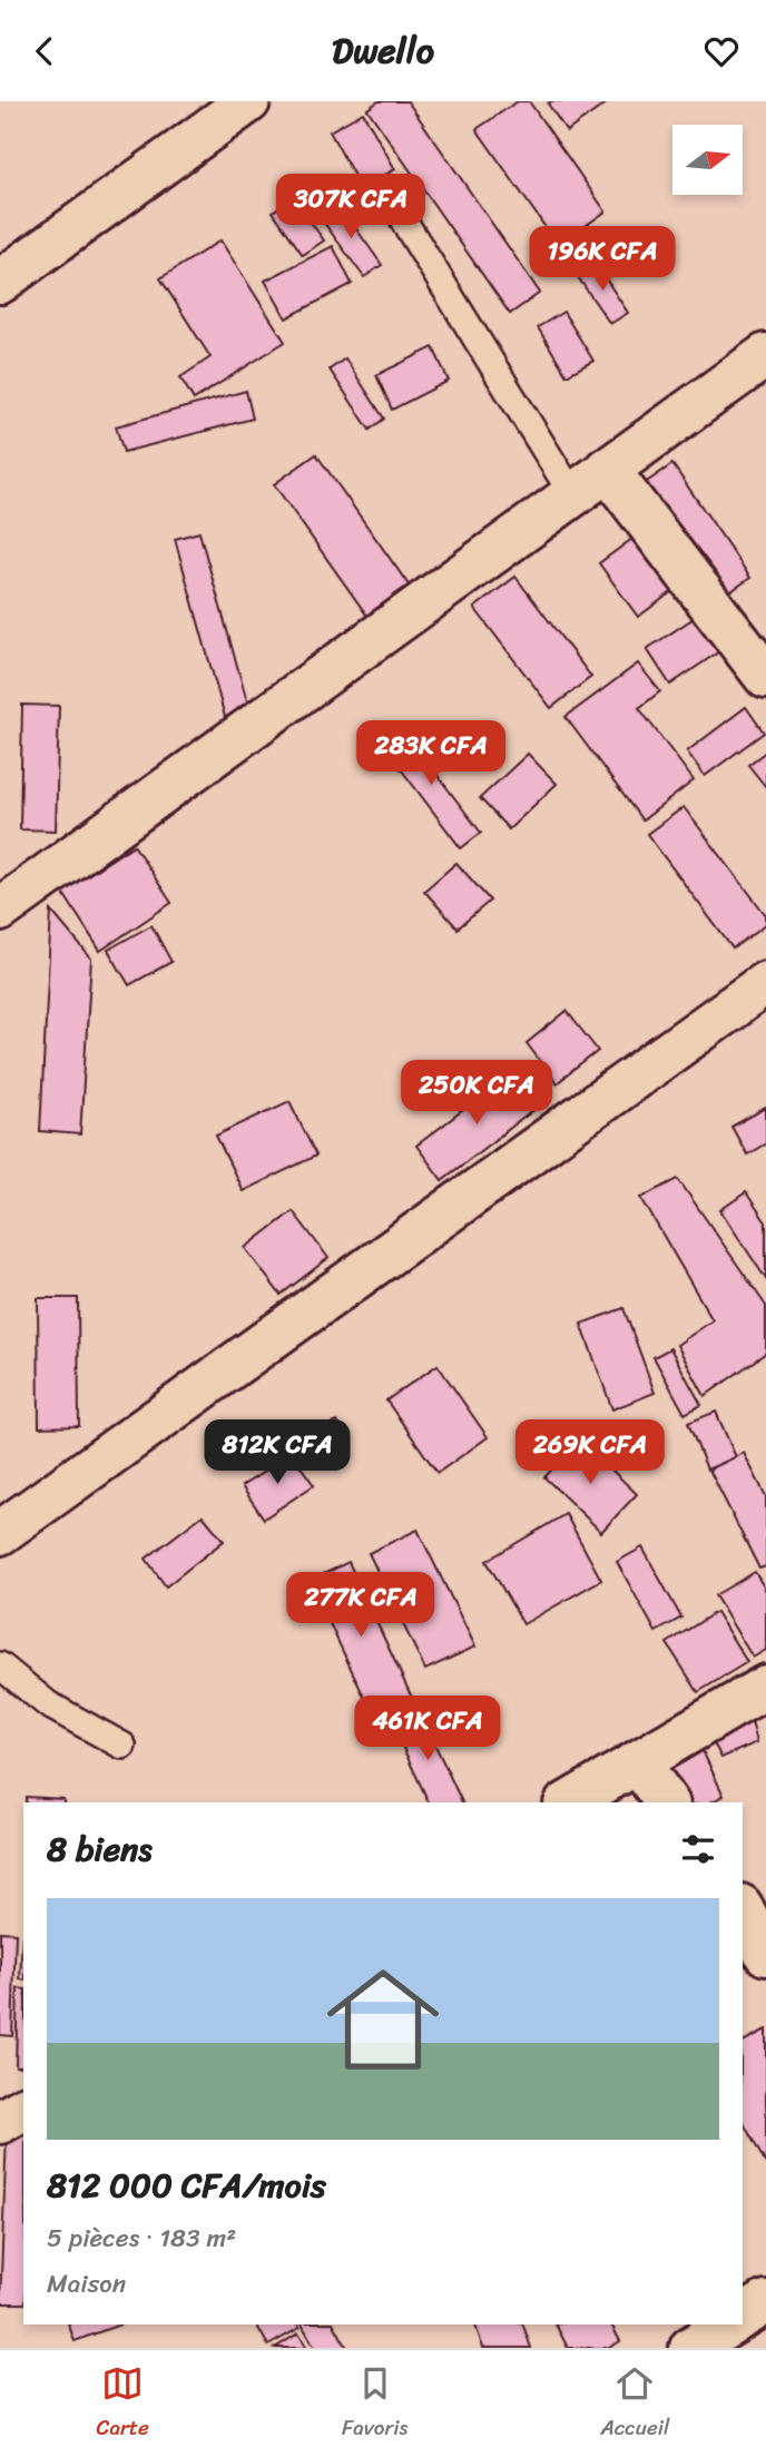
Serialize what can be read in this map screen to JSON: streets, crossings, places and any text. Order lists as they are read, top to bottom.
{
  "north": "right",
  "page": {
    "header": "Dwello",
    "price": [
      "307K CFA",
      "196K CFA",
      "283K CFA",
      "250K CFA",
      "812K CFA",
      "269K CFA",
      "277K CFA",
      "461K CFA"
    ],
    "heading": "8 biens",
    "list": [
      {
        "name": "812 000 CFA/mois",
        "note": "5 pièces · 183 m² · Maison"
      }
    ],
    "tabs": ["Carte", "Favoris", "Accueil"]
  }
}
